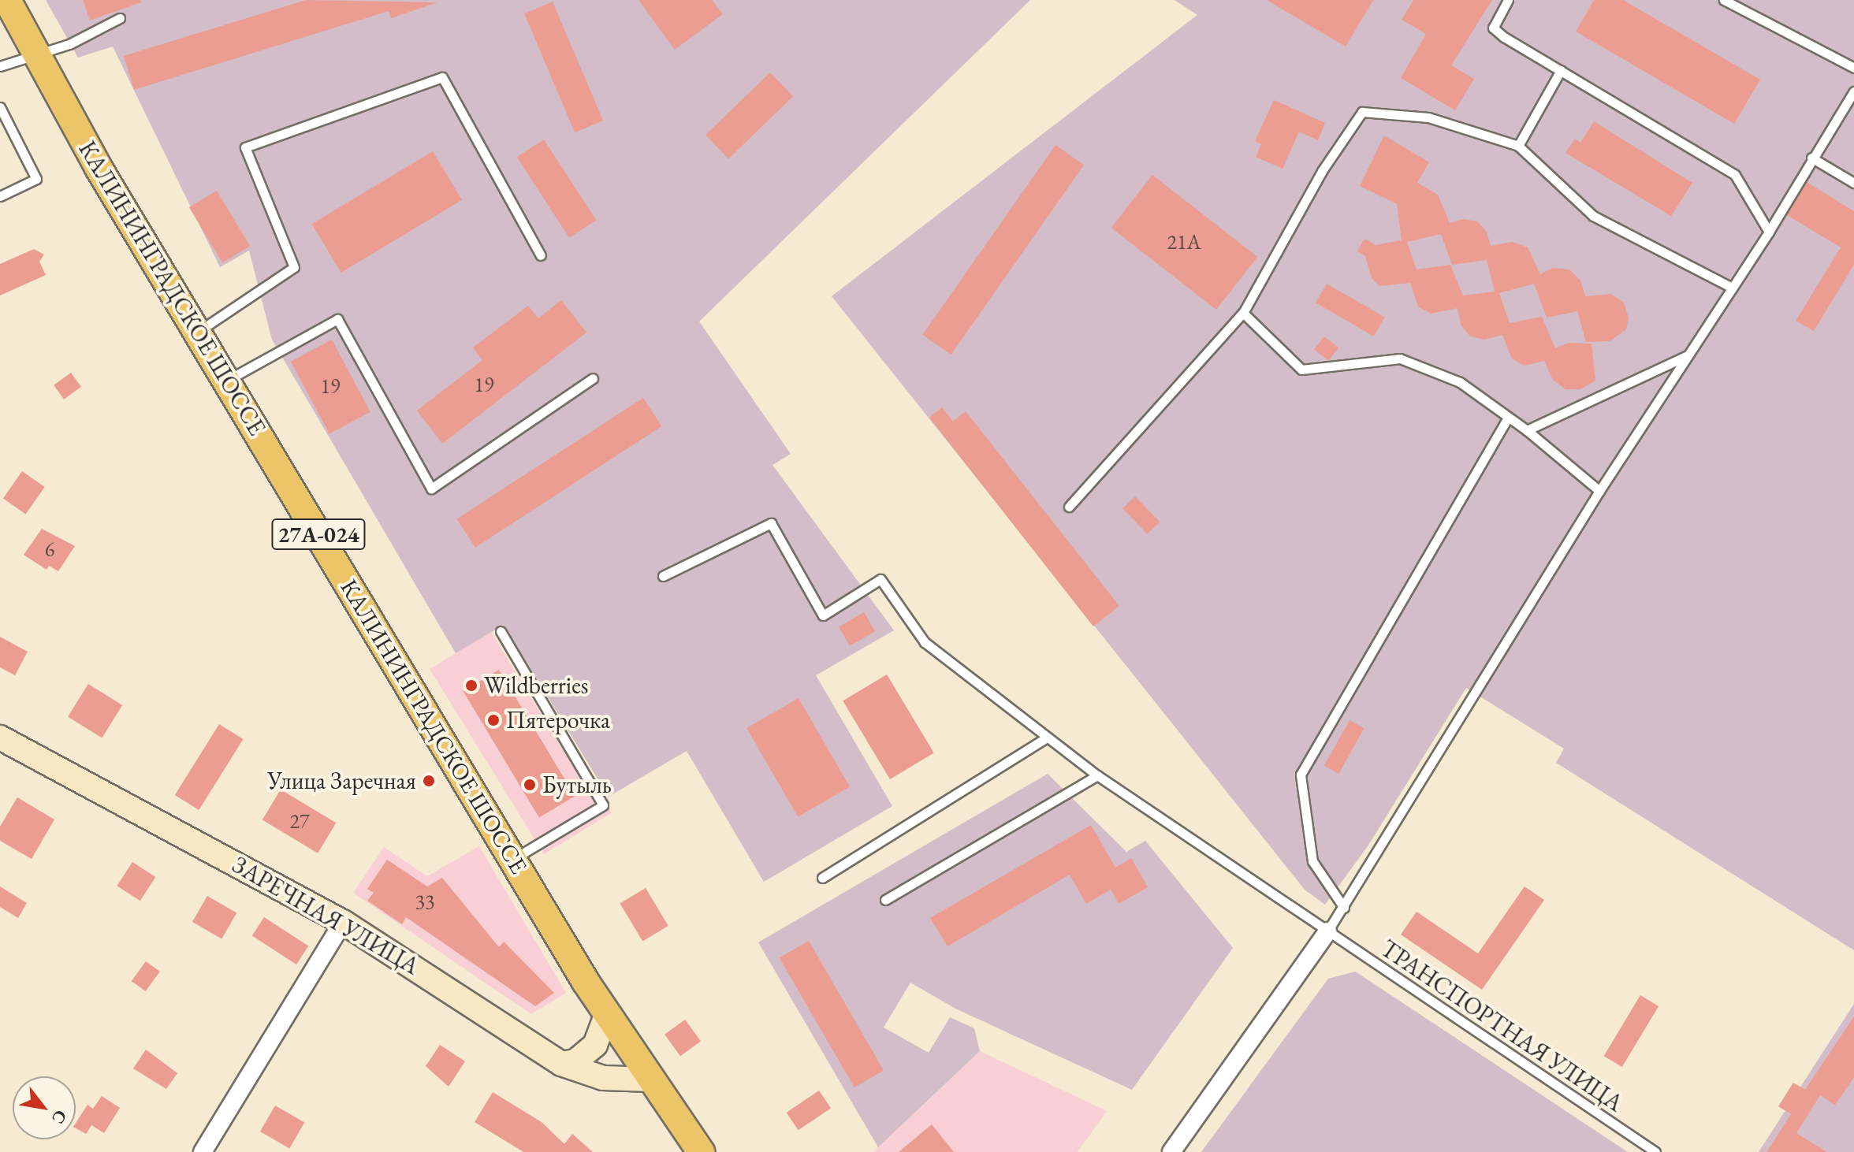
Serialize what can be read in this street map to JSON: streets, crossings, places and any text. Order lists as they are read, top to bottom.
{
  "streets": {
    "main road": ["КАЛИНИНГРАДСКОЕ ШОССЕ", "27А-024", "ЗАРЕЧНАЯ УЛИЦА"],
    "lane": ["ТРАНСПОРТНАЯ УЛИЦА"]
  },
  "crossings": [
    ["КАЛИНИНГРАДСКОЕ ШОССЕ", "ЗАРЕЧНАЯ УЛИЦА"]
  ],
  "places": [
    "Wildberries",
    "Пятерочка",
    "Улица Заречная",
    "Бутыль"
  ],
  "house_numbers": [
    "21А",
    "19",
    "19",
    "6",
    "27",
    "33"
  ],
  "north": "bottom right"
}
